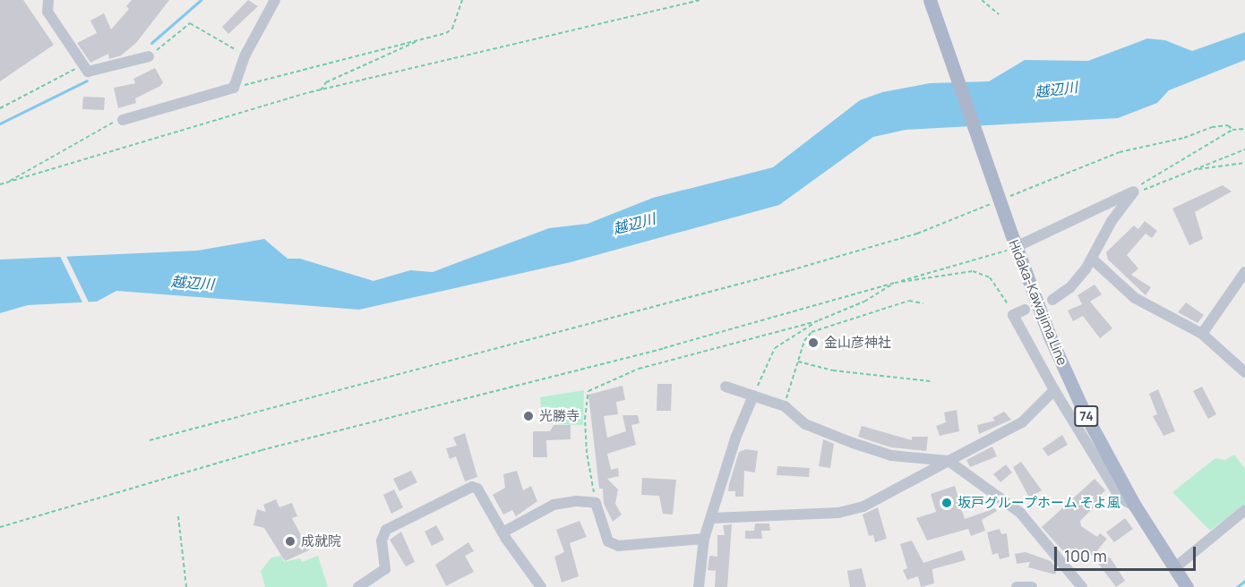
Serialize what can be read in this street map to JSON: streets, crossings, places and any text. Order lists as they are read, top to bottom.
{
  "streets": {
    "main road": ["Hidaka-Kawajima Line", "74"]
  },
  "water": ["越辺川"],
  "places": [
    "金山彦神社",
    "光勝寺",
    "坂戸グループホーム そよ風",
    "成就院"
  ],
  "scale_bar": "100 m"
}
